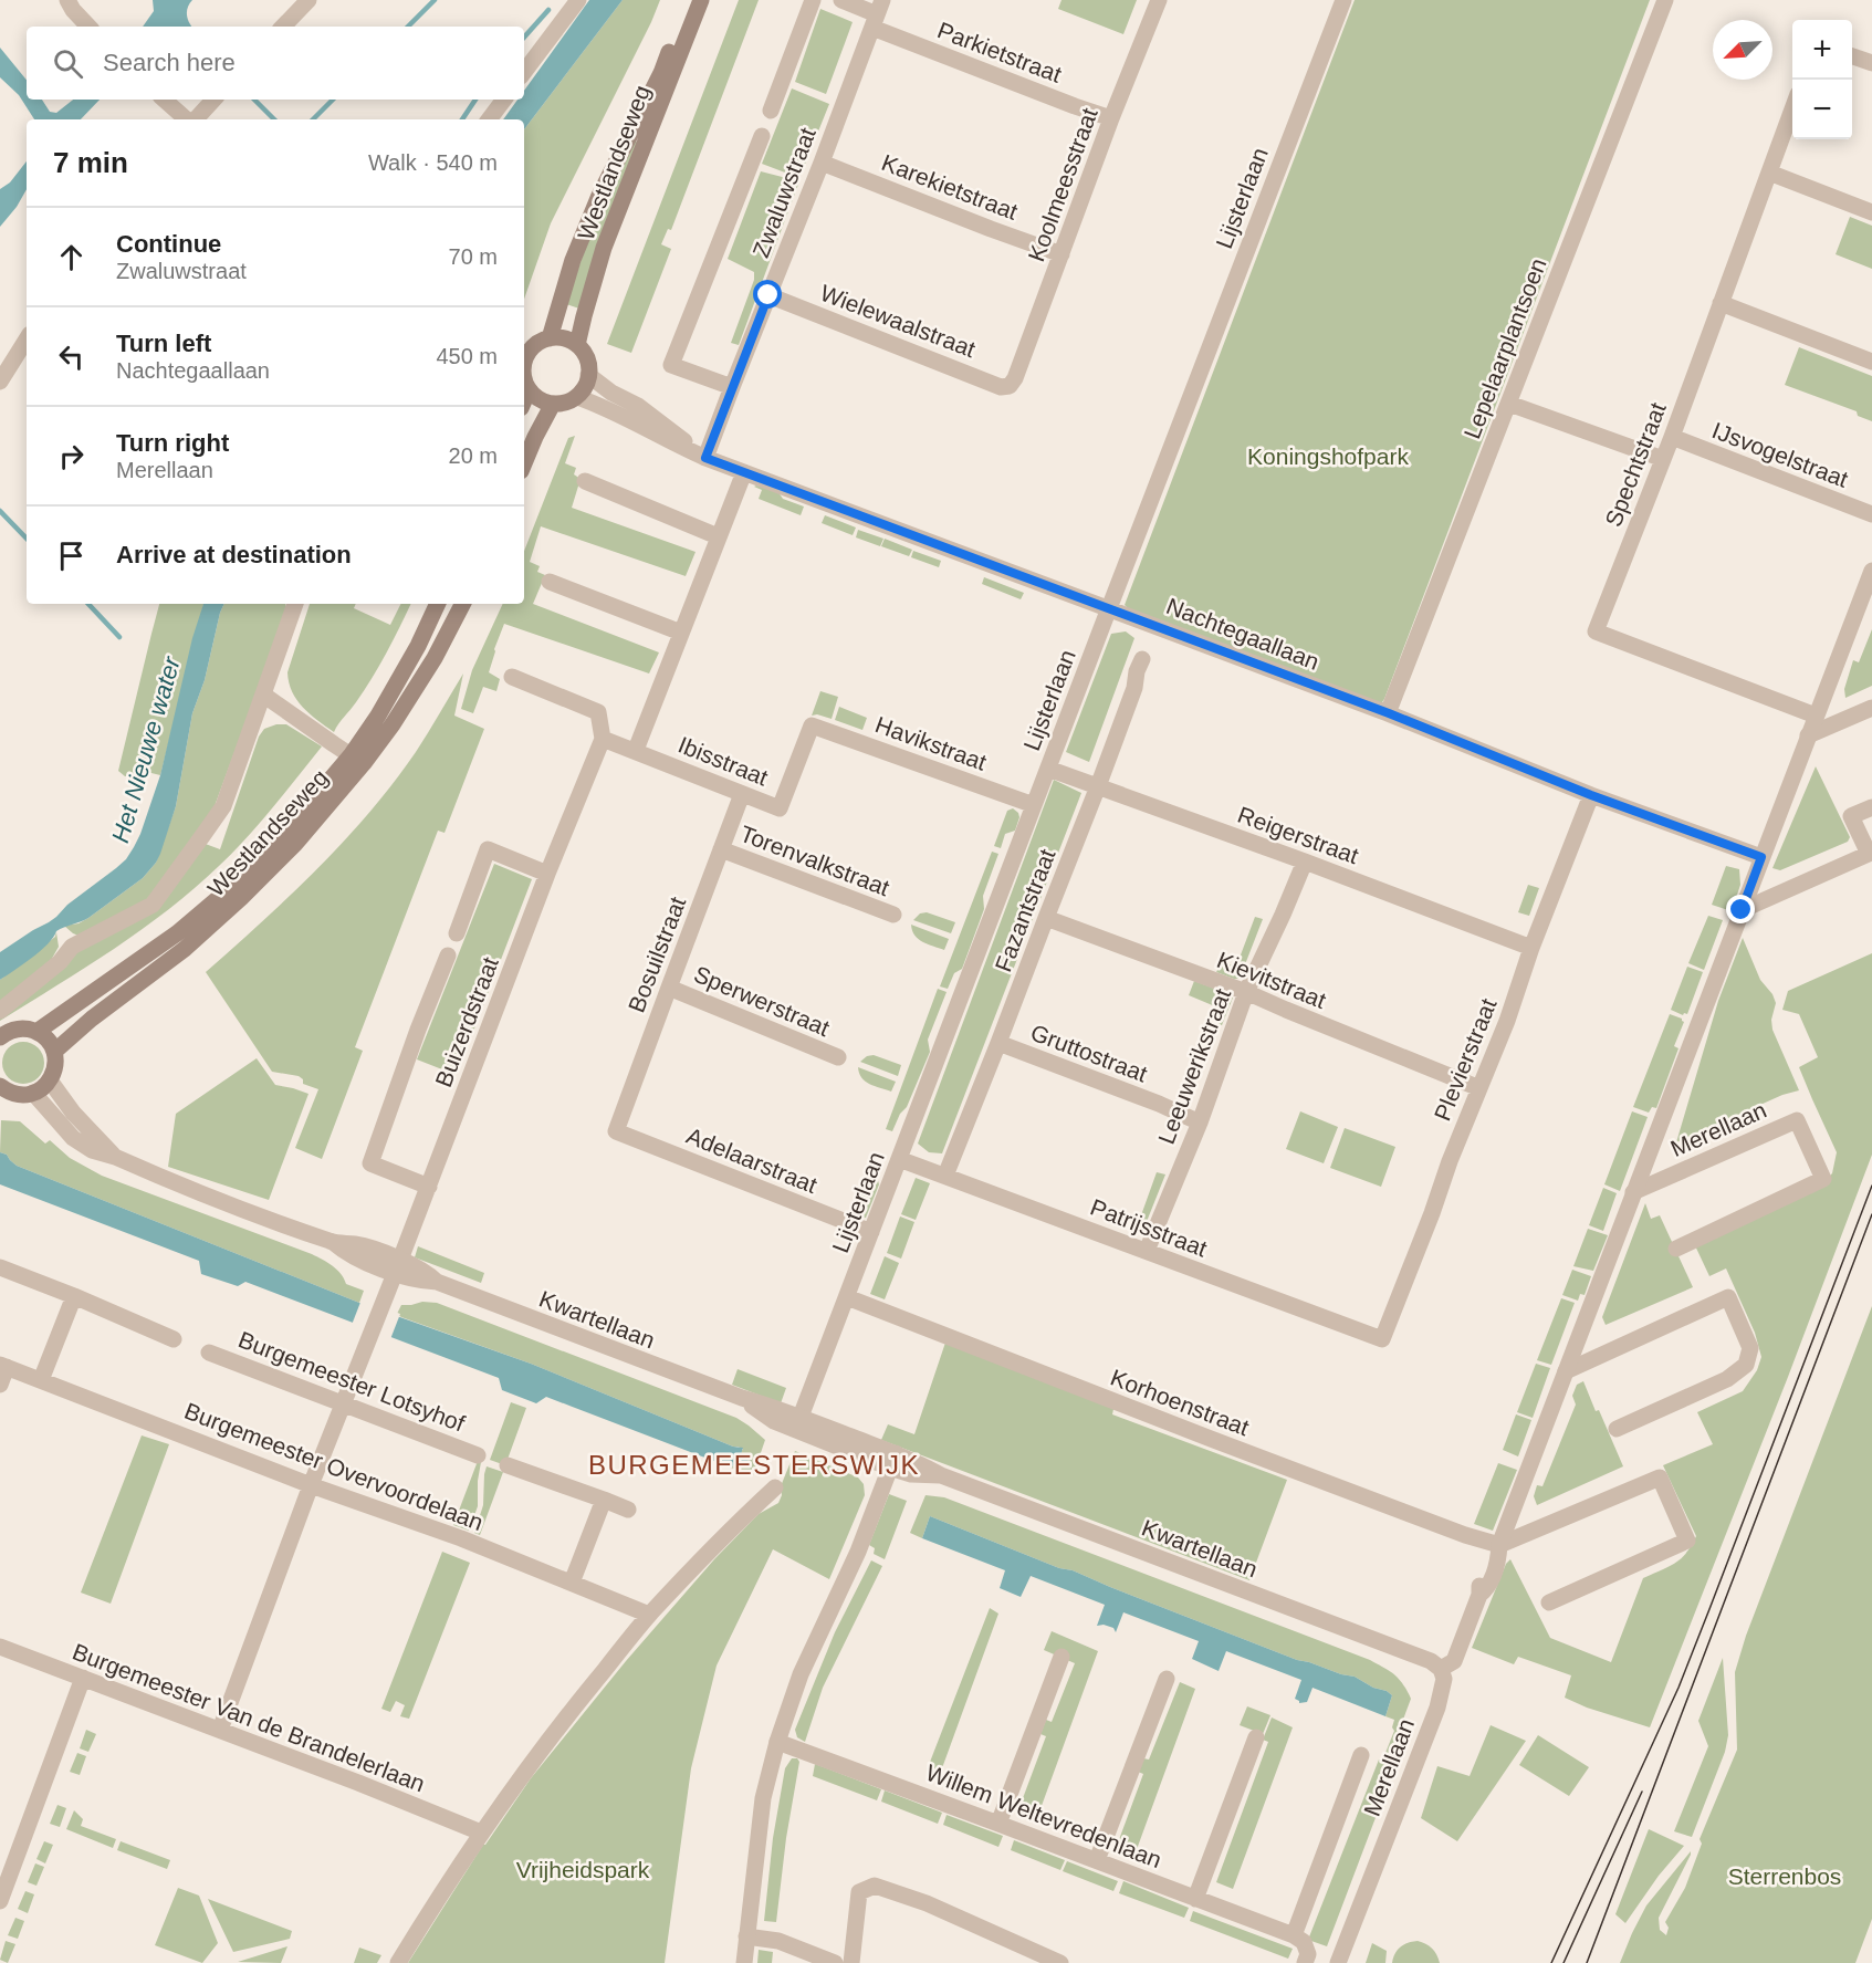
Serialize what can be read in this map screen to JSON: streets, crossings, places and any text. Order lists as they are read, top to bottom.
{
  "streets": {
    "main road": ["Westlandseweg"],
    "street": [
      "Parkietstraat",
      "Koolmeesstraat",
      "Karekietstraat",
      "Zwaluwstraat",
      "Lijsterlaan",
      "Wielewaalstraat",
      "Lepelaarplantsoen",
      "IJsvogelstraat",
      "Spechtstraat",
      "Nachtegaallaan",
      "Havikstraat",
      "Ibisstraat",
      "Reigerstraat",
      "Torenvalkstraat",
      "Fazantstraat",
      "Bosuilstraat",
      "Kievitstraat",
      "Sperwerstraat",
      "Buizerdstraat",
      "Gruttostraat",
      "Plevierstraat",
      "Leeuwerikstraat",
      "Merellaan",
      "Adelaarstraat",
      "Patrijsstraat",
      "Kwartellaan",
      "Burgemeester Lotsyhof",
      "Korhoenstraat",
      "Burgemeester Overvoordelaan",
      "Burgemeester Van de Brandelerlaan",
      "Willem Weltevredenlaan"
    ]
  },
  "crossings": [
    ["Parkietstraat", "Koolmeesstraat"],
    ["Parkietstraat", "Zwaluwstraat"],
    ["Koolmeesstraat", "Karekietstraat"],
    ["Koolmeesstraat", "Wielewaalstraat"],
    ["Karekietstraat", "Zwaluwstraat"],
    ["Zwaluwstraat", "Wielewaalstraat"],
    ["Zwaluwstraat", "Nachtegaallaan"],
    ["Lijsterlaan", "Nachtegaallaan"],
    ["Lijsterlaan", "Havikstraat"],
    ["Lijsterlaan", "Reigerstraat"],
    ["Lijsterlaan", "Adelaarstraat"],
    ["Lijsterlaan", "Patrijsstraat"],
    ["Lijsterlaan", "Kwartellaan"],
    ["Lijsterlaan", "Korhoenstraat"],
    ["Lepelaarplantsoen", "Nachtegaallaan"],
    ["IJsvogelstraat", "Spechtstraat"],
    ["Spechtstraat", "Merellaan"],
    ["Nachtegaallaan", "Plevierstraat"],
    ["Nachtegaallaan", "Merellaan"],
    ["Havikstraat", "Ibisstraat"],
    ["Ibisstraat", "Bosuilstraat"],
    ["Ibisstraat", "Buizerdstraat"],
    ["Reigerstraat", "Fazantstraat"],
    ["Reigerstraat", "Plevierstraat"],
    ["Reigerstraat", "Leeuwerikstraat"],
    ["Torenvalkstraat", "Bosuilstraat"],
    ["Fazantstraat", "Kievitstraat"],
    ["Fazantstraat", "Gruttostraat"],
    ["Fazantstraat", "Patrijsstraat"],
    ["Bosuilstraat", "Sperwerstraat"],
    ["Bosuilstraat", "Adelaarstraat"],
    ["Kievitstraat", "Plevierstraat"],
    ["Kievitstraat", "Leeuwerikstraat"],
    ["Buizerdstraat", "Kwartellaan"],
    ["Buizerdstraat", "Burgemeester Lotsyhof"],
    ["Buizerdstraat", "Burgemeester Overvoordelaan"],
    ["Buizerdstraat", "Burgemeester Van de Brandelerlaan"],
    ["Gruttostraat", "Leeuwerikstraat"],
    ["Plevierstraat", "Patrijsstraat"],
    ["Leeuwerikstraat", "Patrijsstraat"],
    ["Merellaan", "Kwartellaan"],
    ["Merellaan", "Korhoenstraat"]
  ],
  "districts": ["BURGEMEESTERSWIJK"],
  "water": ["Het Nieuwe water"],
  "parks": ["Koningshofpark", "Vrijheidspark", "Sterrenbos"],
  "north": "bottom left",
  "page": {
    "map_buttons": ["+", "−"],
    "search": "Search here",
    "heading": ["7 min", "Walk · 540 m"],
    "list": [
      ["Continue", "Zwaluwstraat", "70 m"],
      ["Turn left", "Nachtegaallaan", "450 m"],
      ["Turn right", "Merellaan", "20 m"],
      "Arrive at destination"
    ]
  }
}
